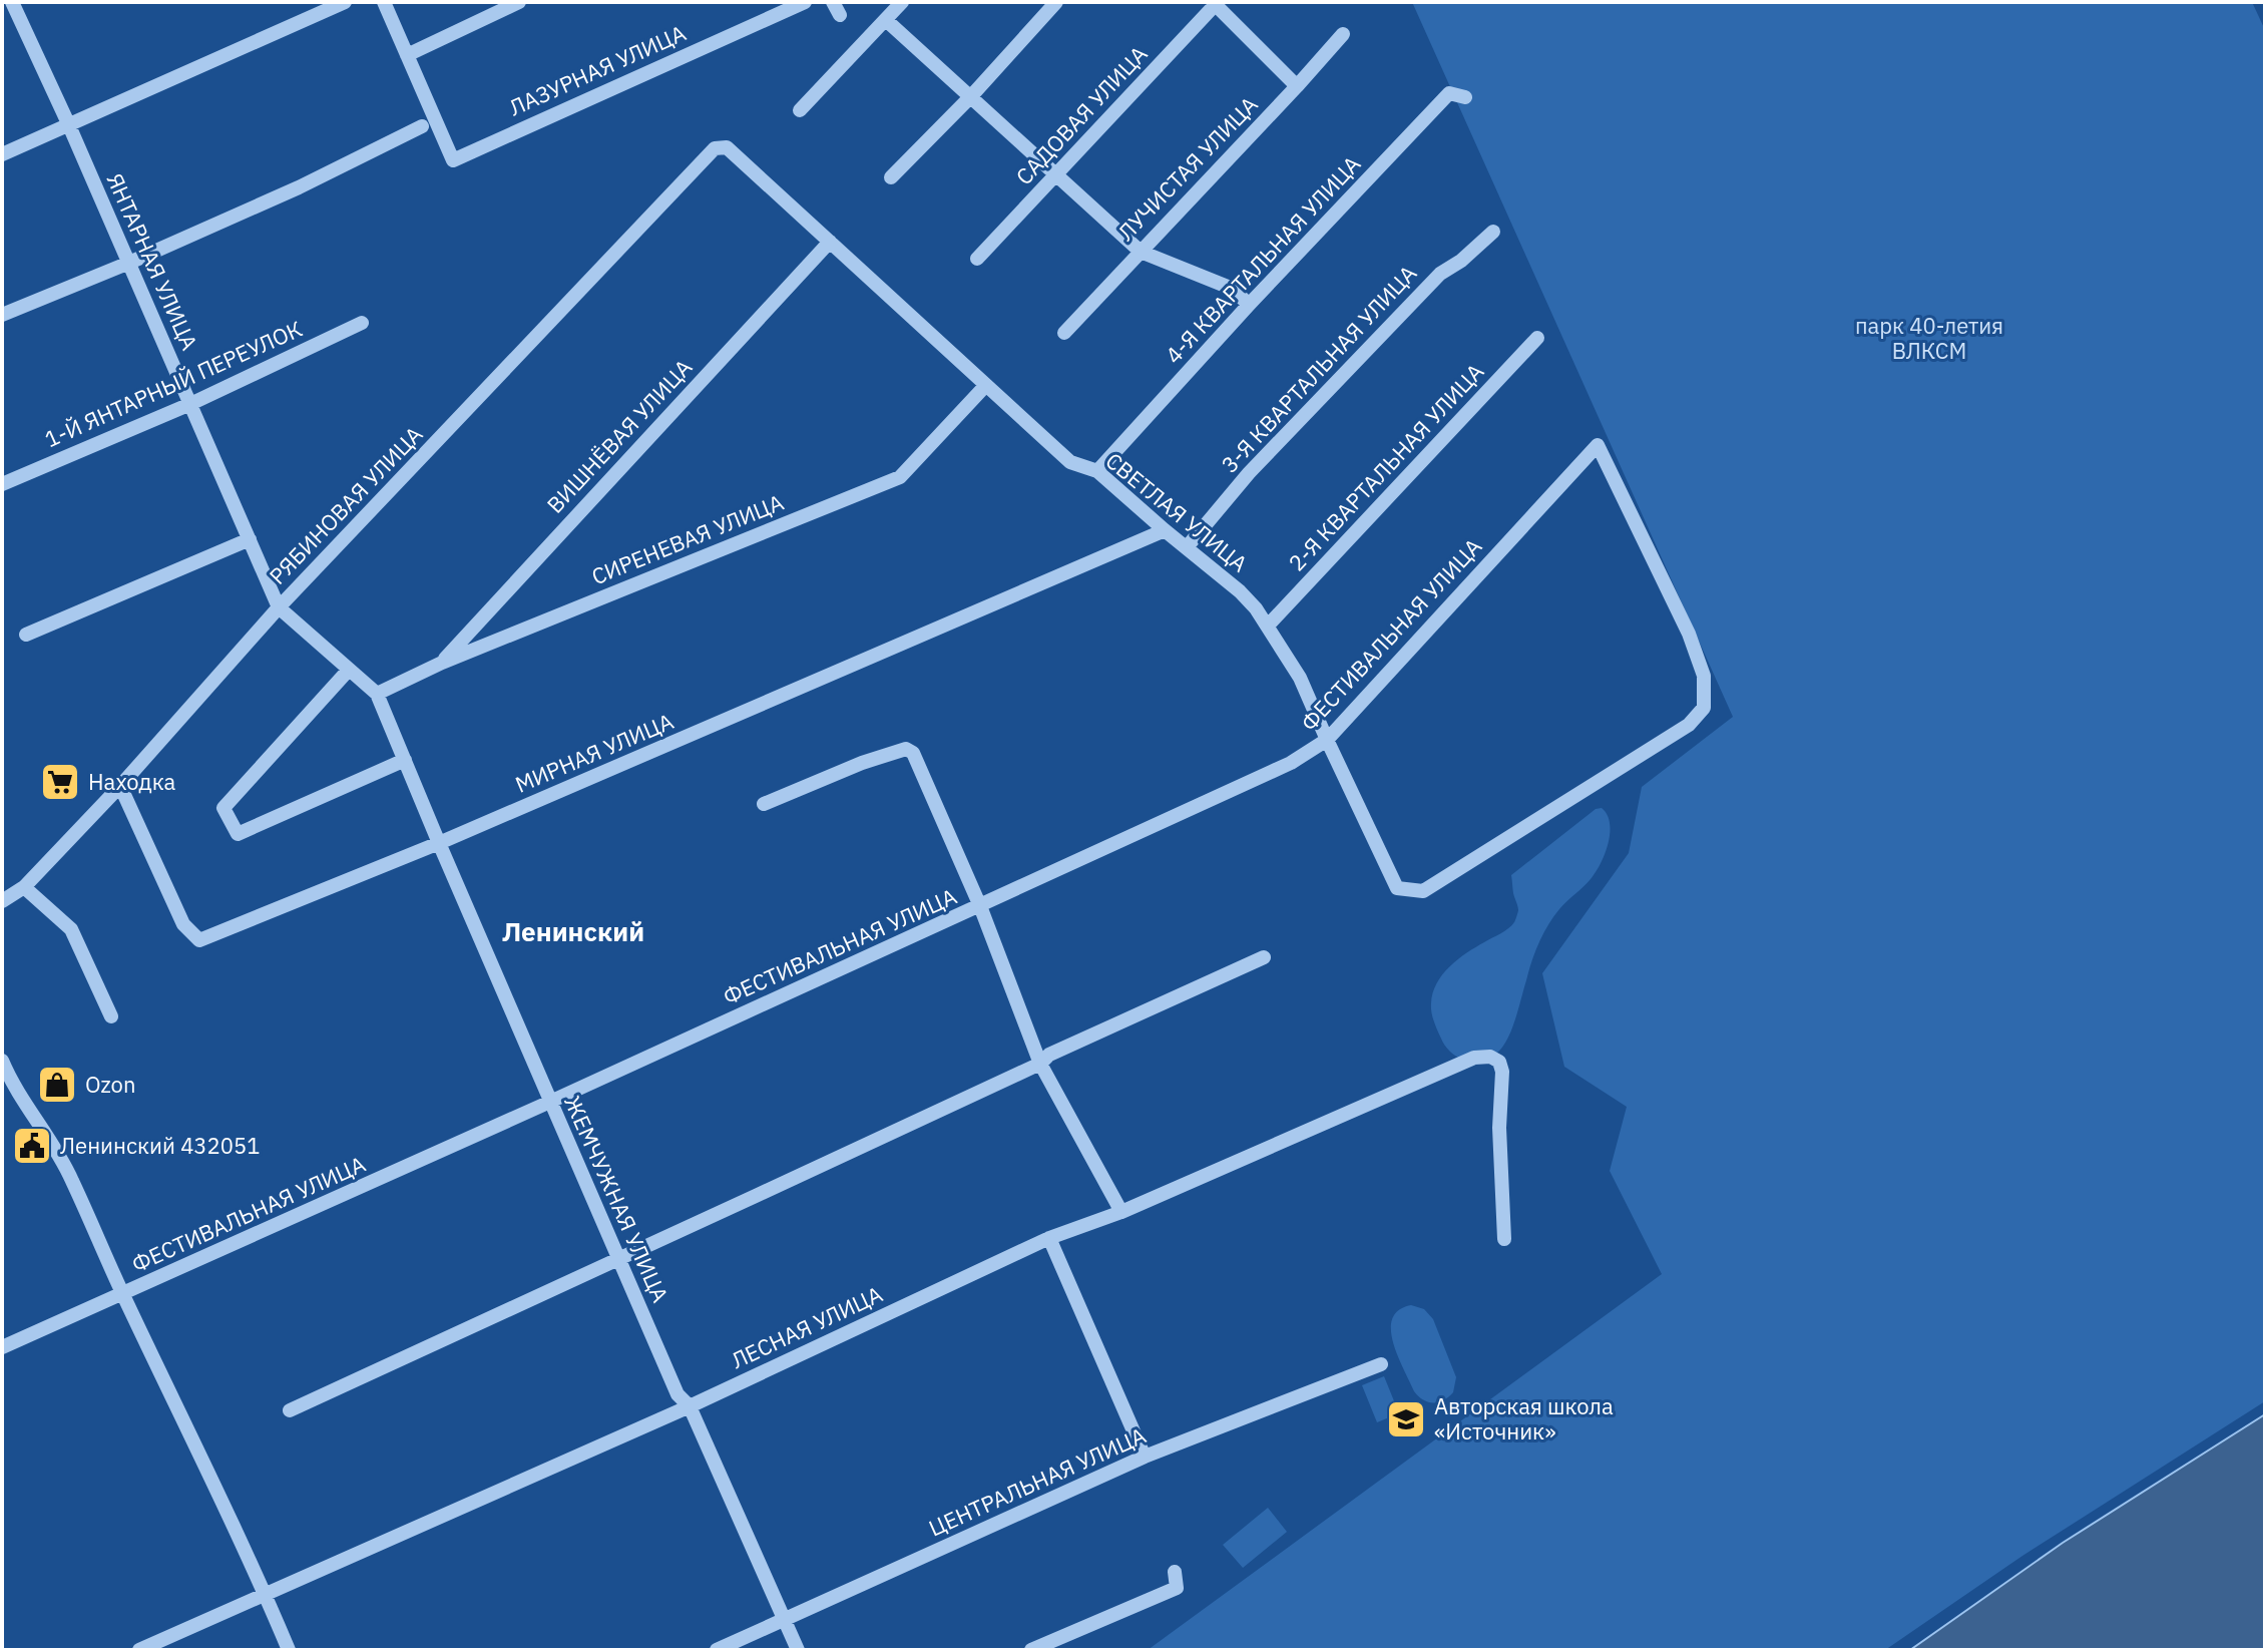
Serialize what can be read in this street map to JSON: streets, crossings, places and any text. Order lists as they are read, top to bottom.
{
  "streets": {
    "street": [
      "ЛАЗУРНАЯ УЛИЦА",
      "САДОВАЯ УЛИЦА",
      "ЛУЧИСТАЯ УЛИЦА",
      "4-Я КВАРТАЛЬНАЯ УЛИЦА",
      "ЯНТАРНАЯ УЛИЦА",
      "3-Я КВАРТАЛЬНАЯ УЛИЦА",
      "1-Й ЯНТАРНЫЙ ПЕРЕУЛОК",
      "ВИШНЁВАЯ УЛИЦА",
      "2-Я КВАРТАЛЬНАЯ УЛИЦА",
      "РЯБИНОВАЯ УЛИЦА",
      "СВЕТЛАЯ УЛИЦА",
      "СИРЕНЕВАЯ УЛИЦА",
      "ФЕСТИВАЛЬНАЯ УЛИЦА",
      "МИРНАЯ УЛИЦА",
      "ЖЕМЧУЖНАЯ УЛИЦА",
      "ЛЕСНАЯ УЛИЦА",
      "ЦЕНТРАЛЬНАЯ УЛИЦА"
    ]
  },
  "crossings": [
    ["4-Я КВАРТАЛЬНАЯ УЛИЦА", "СВЕТЛАЯ УЛИЦА"],
    ["ЯНТАРНАЯ УЛИЦА", "1-Й ЯНТАРНЫЙ ПЕРЕУЛОК"],
    ["ЯНТАРНАЯ УЛИЦА", "РЯБИНОВАЯ УЛИЦА"],
    ["3-Я КВАРТАЛЬНАЯ УЛИЦА", "СВЕТЛАЯ УЛИЦА"],
    ["ВИШНЁВАЯ УЛИЦА", "СВЕТЛАЯ УЛИЦА"],
    ["ВИШНЁВАЯ УЛИЦА", "СИРЕНЕВАЯ УЛИЦА"],
    ["2-Я КВАРТАЛЬНАЯ УЛИЦА", "СВЕТЛАЯ УЛИЦА"],
    ["РЯБИНОВАЯ УЛИЦА", "СВЕТЛАЯ УЛИЦА"],
    ["РЯБИНОВАЯ УЛИЦА", "МИРНАЯ УЛИЦА"],
    ["СВЕТЛАЯ УЛИЦА", "СИРЕНЕВАЯ УЛИЦА"],
    ["СВЕТЛАЯ УЛИЦА", "ФЕСТИВАЛЬНАЯ УЛИЦА"],
    ["СВЕТЛАЯ УЛИЦА", "МИРНАЯ УЛИЦА"],
    ["СИРЕНЕВАЯ УЛИЦА", "ЖЕМЧУЖНАЯ УЛИЦА"],
    ["ФЕСТИВАЛЬНАЯ УЛИЦА", "ЖЕМЧУЖНАЯ УЛИЦА"],
    ["МИРНАЯ УЛИЦА", "ЖЕМЧУЖНАЯ УЛИЦА"],
    ["ЖЕМЧУЖНАЯ УЛИЦА", "ЛЕСНАЯ УЛИЦА"],
    ["ЖЕМЧУЖНАЯ УЛИЦА", "ЦЕНТРАЛЬНАЯ УЛИЦА"]
  ],
  "districts": ["Ленинский"],
  "parks": ["парк 40-летия ВЛКСМ"],
  "places": {
    "supermarket": ["Находка"],
    "shop": ["Ozon"],
    "public building": ["Ленинский 432051"],
    "school or university": ["Авторская школа «Источник»"]
  }
}
